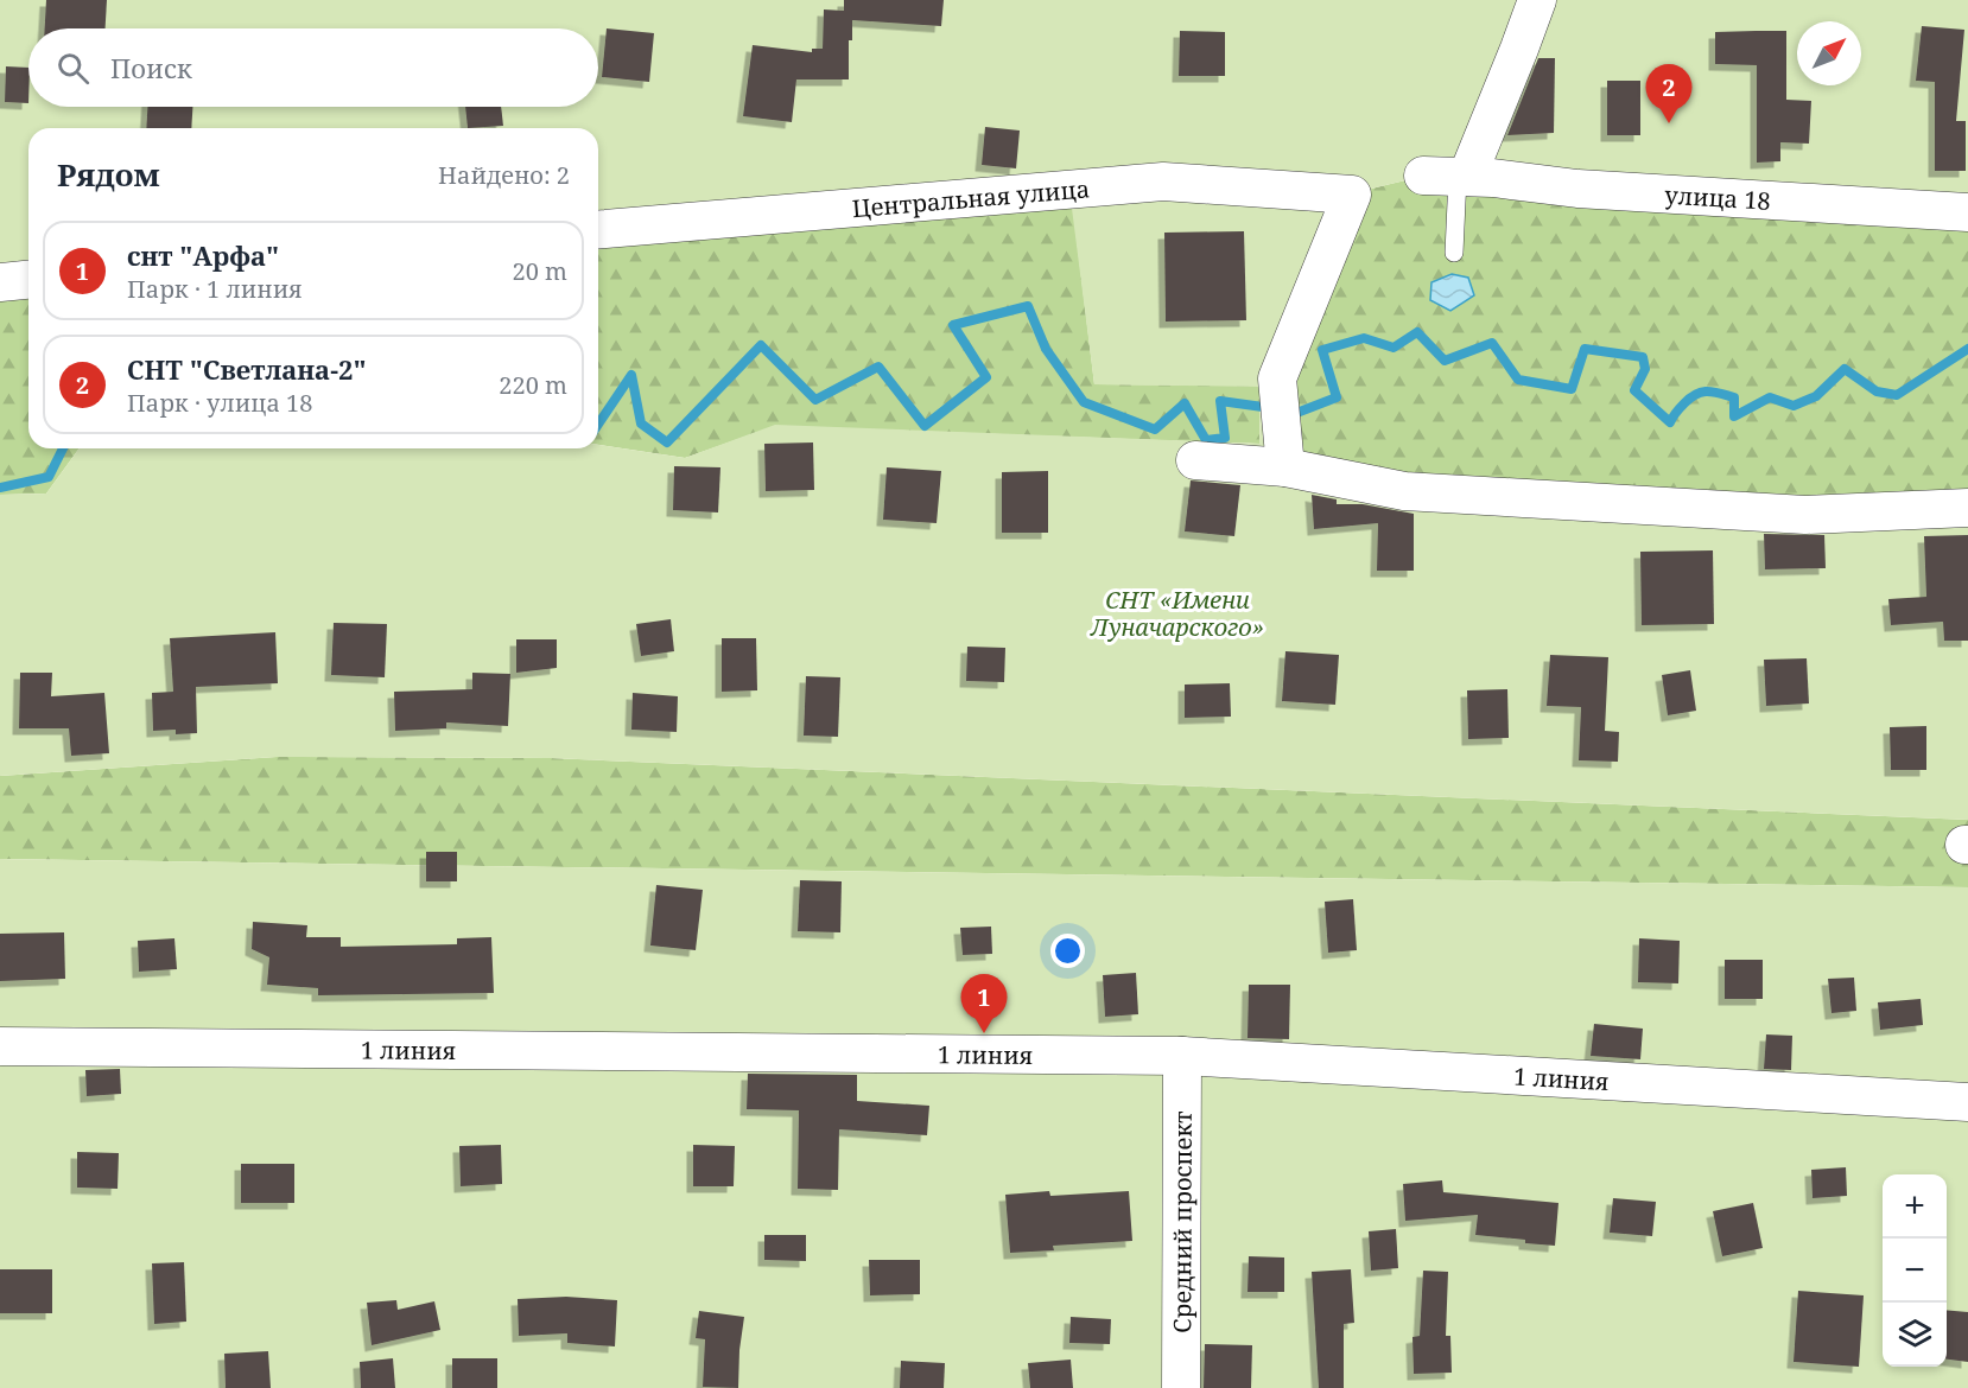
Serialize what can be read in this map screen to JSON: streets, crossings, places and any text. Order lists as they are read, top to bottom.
{
  "streets": {
    "street": [
      "улица 18",
      "Центральная улица",
      "1 линия",
      "Средний проспект"
    ]
  },
  "crossings": [
    ["1 линия", "Средний проспект"]
  ],
  "parks": ["СНТ «Имени Луначарского»"],
  "north": "top right",
  "page": {
    "search": "Поиск",
    "pins": ["2", "1"],
    "heading": ["Рядом", "Найдено: 2"],
    "list": [
      {
        "mark": "1",
        "name": "снт \"Арфа\"",
        "note": "Парк · 1 линия",
        "value": "20 m"
      },
      {
        "mark": "2",
        "name": "СНТ \"Светлана-2\"",
        "note": "Парк · улица 18",
        "value": "220 m"
      }
    ],
    "map_buttons": ["+", "−"]
  }
}
